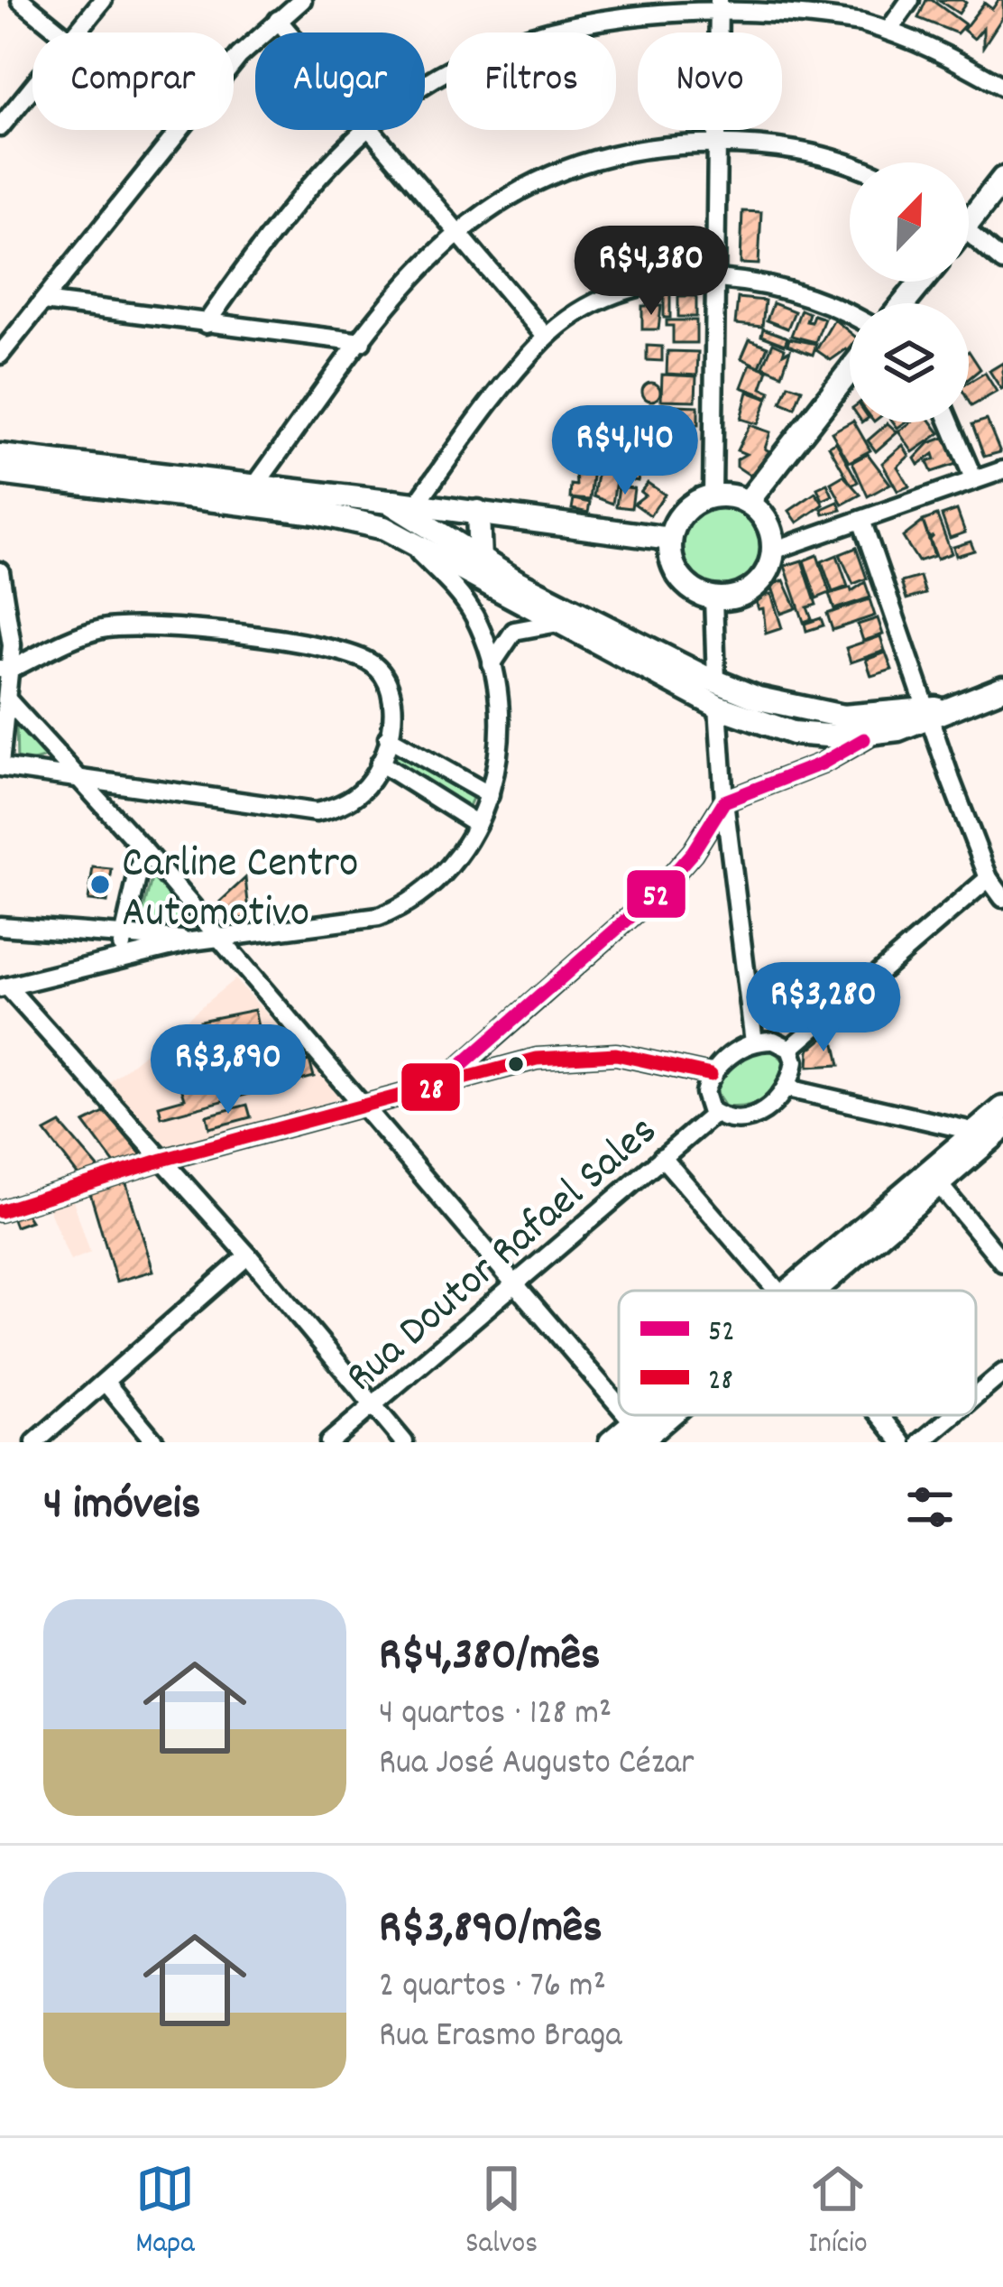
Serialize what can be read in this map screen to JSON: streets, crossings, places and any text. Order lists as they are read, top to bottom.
{
  "streets": {
    "street": ["Rua Doutor Rafael Sales"]
  },
  "places": ["Carline Centro Automotivo"],
  "lines": ["transit line 52", "transit line 28"],
  "legend": ["52", "28"],
  "north": "top right",
  "page": {
    "chip": [
      "Comprar",
      "Alugar",
      "Filtros",
      "Novo"
    ],
    "price": [
      "R$4,380",
      "R$4,140",
      "R$3,280",
      "R$3,890"
    ],
    "heading": "4 imóveis",
    "list": [
      {
        "name": "R$4,380/mês",
        "note": "4 quartos · 128 m² · Rua José Augusto Cézar"
      },
      {
        "name": "R$3,890/mês",
        "note": "2 quartos · 76 m² · Rua Erasmo Braga"
      }
    ],
    "tabs": ["Mapa", "Salvos", "Início"]
  }
}
